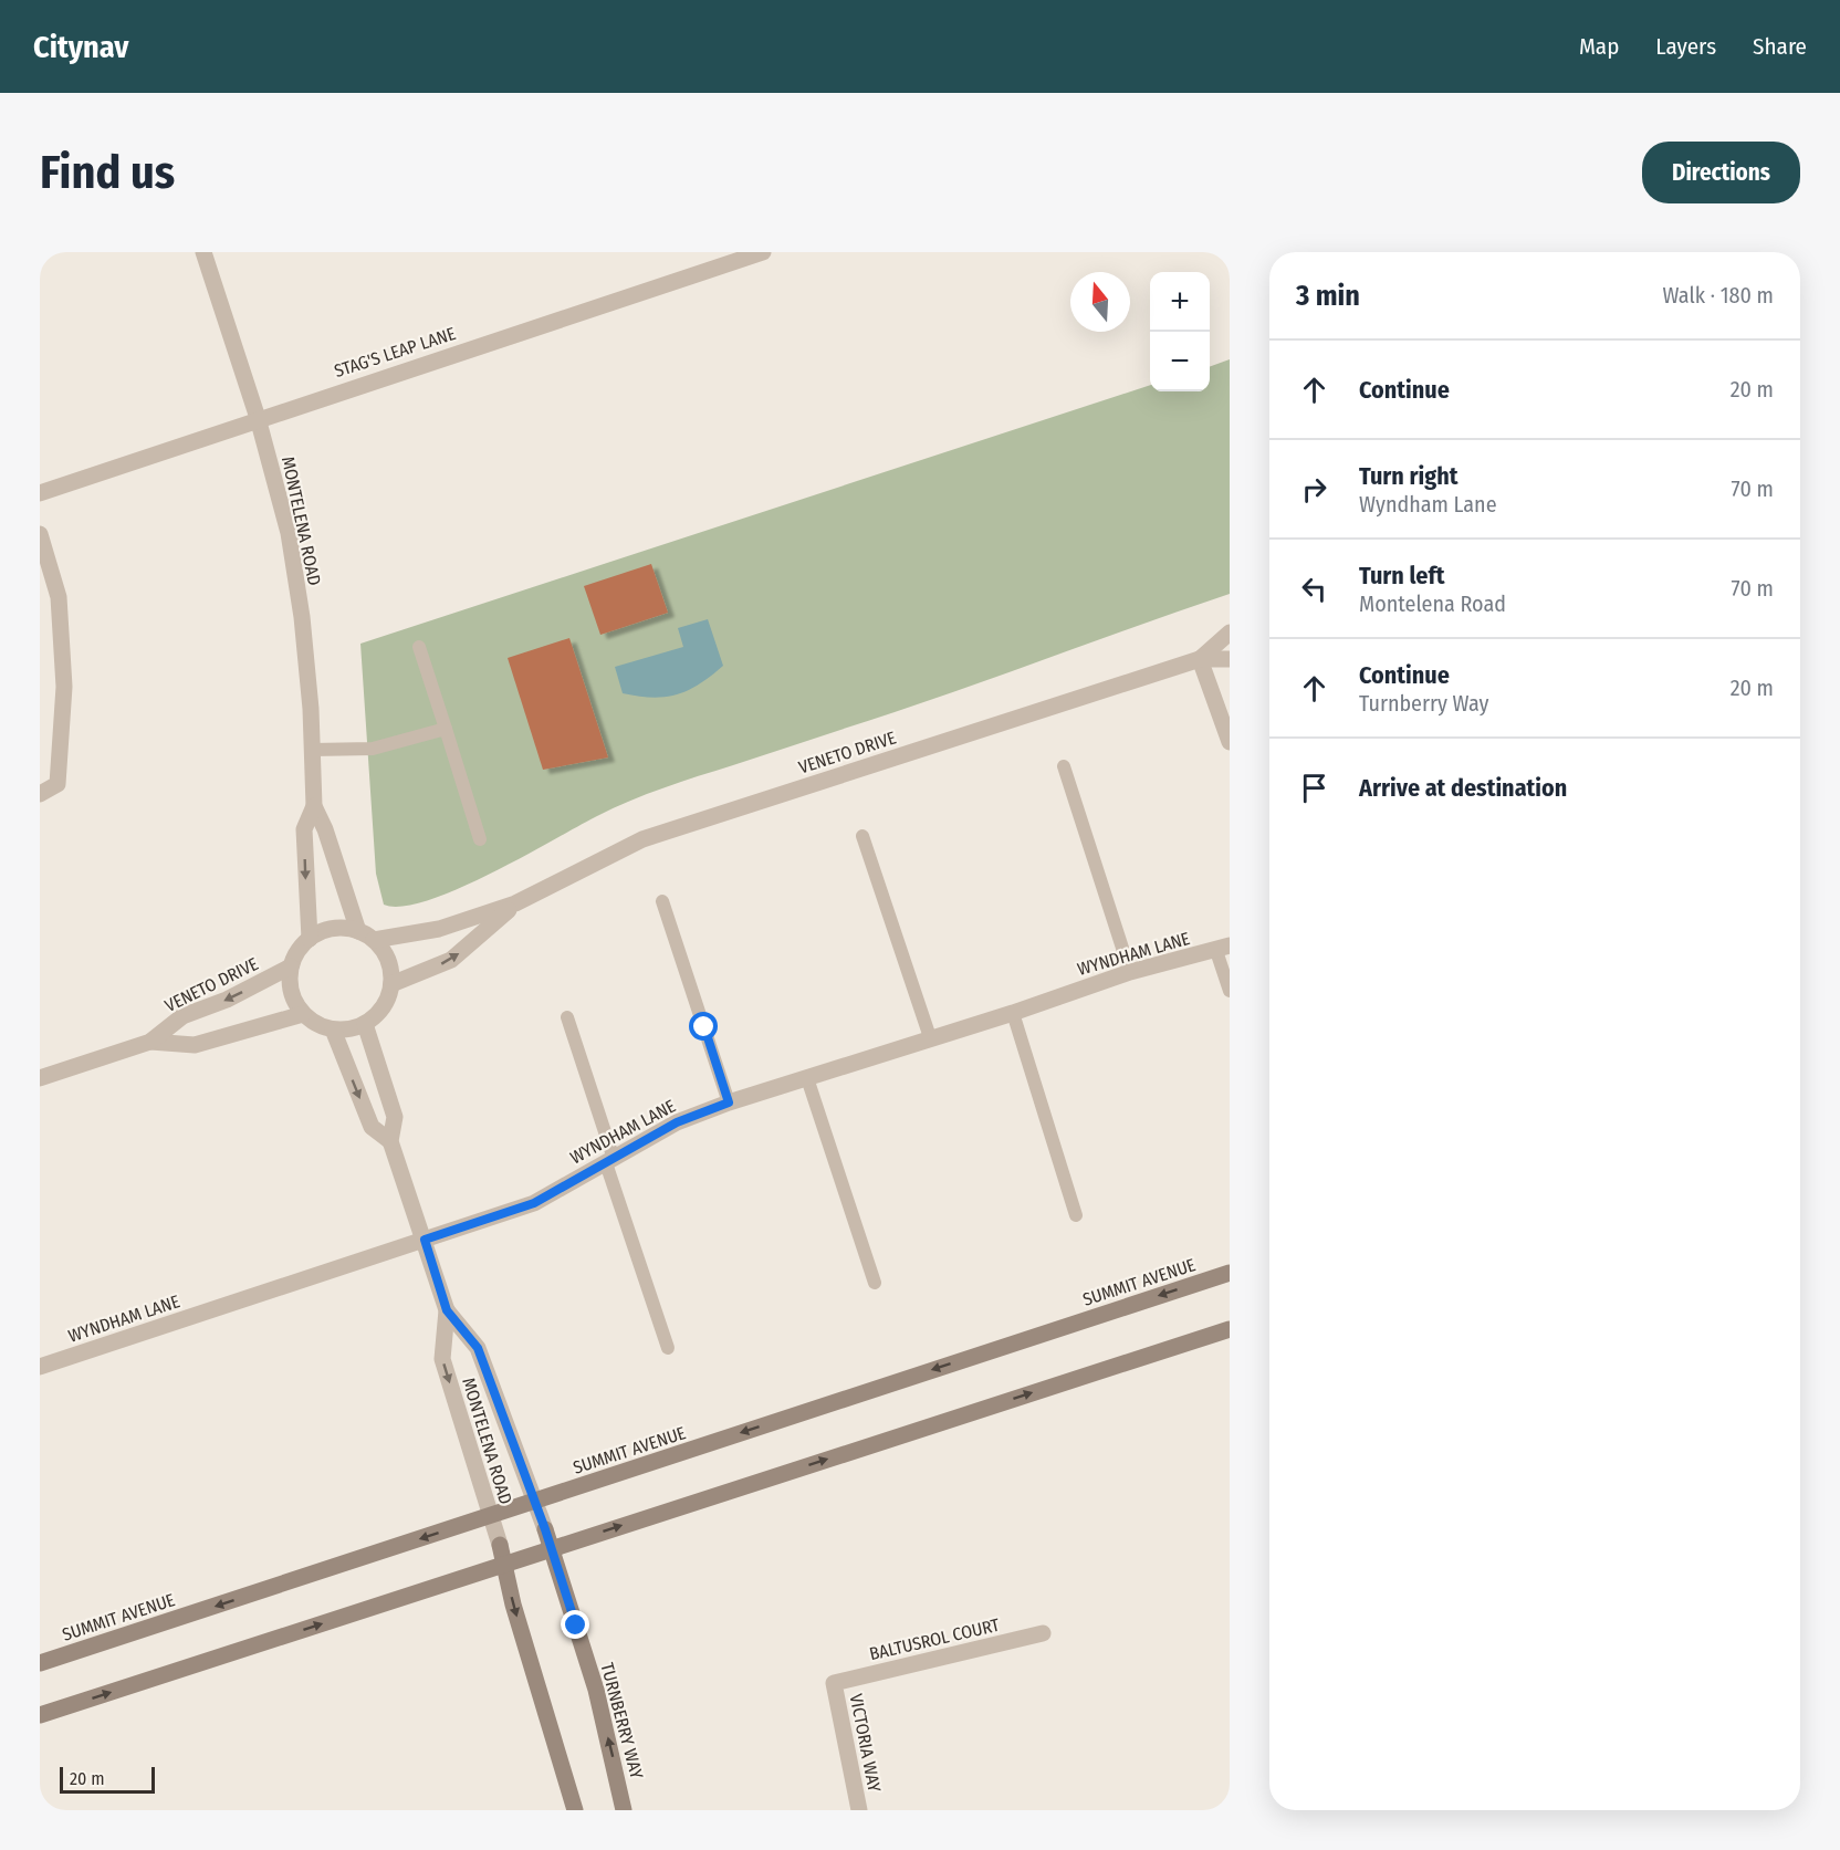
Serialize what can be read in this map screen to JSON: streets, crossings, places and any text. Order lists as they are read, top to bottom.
{
  "streets": {
    "main road": ["SUMMIT AVENUE", "TURNBERRY WAY"],
    "street": [
      "STAG'S LEAP LANE",
      "MONTELENA ROAD",
      "VENETO DRIVE",
      "WYNDHAM LANE",
      "BALTUSROL COURT",
      "VICTORIA WAY"
    ]
  },
  "crossings": [
    ["STAG'S LEAP LANE", "MONTELENA ROAD"],
    ["MONTELENA ROAD", "VENETO DRIVE"],
    ["MONTELENA ROAD", "WYNDHAM LANE"],
    ["MONTELENA ROAD", "SUMMIT AVENUE"],
    ["MONTELENA ROAD", "TURNBERRY WAY"],
    ["BALTUSROL COURT", "VICTORIA WAY"]
  ],
  "scale_bar": "20 m",
  "north": "top",
  "page": {
    "header": "Citynav",
    "nav": ["Map", "Layers", "Share"],
    "buttons": "Directions",
    "title": "Find us",
    "heading": ["3 min", "Walk · 180 m"],
    "map_buttons": ["+", "−"],
    "list": [
      ["Continue", "20 m"],
      ["Turn right", "Wyndham Lane", "70 m"],
      ["Turn left", "Montelena Road", "70 m"],
      ["Continue", "Turnberry Way", "20 m"],
      "Arrive at destination"
    ],
    "scale": "20 m"
  }
}
